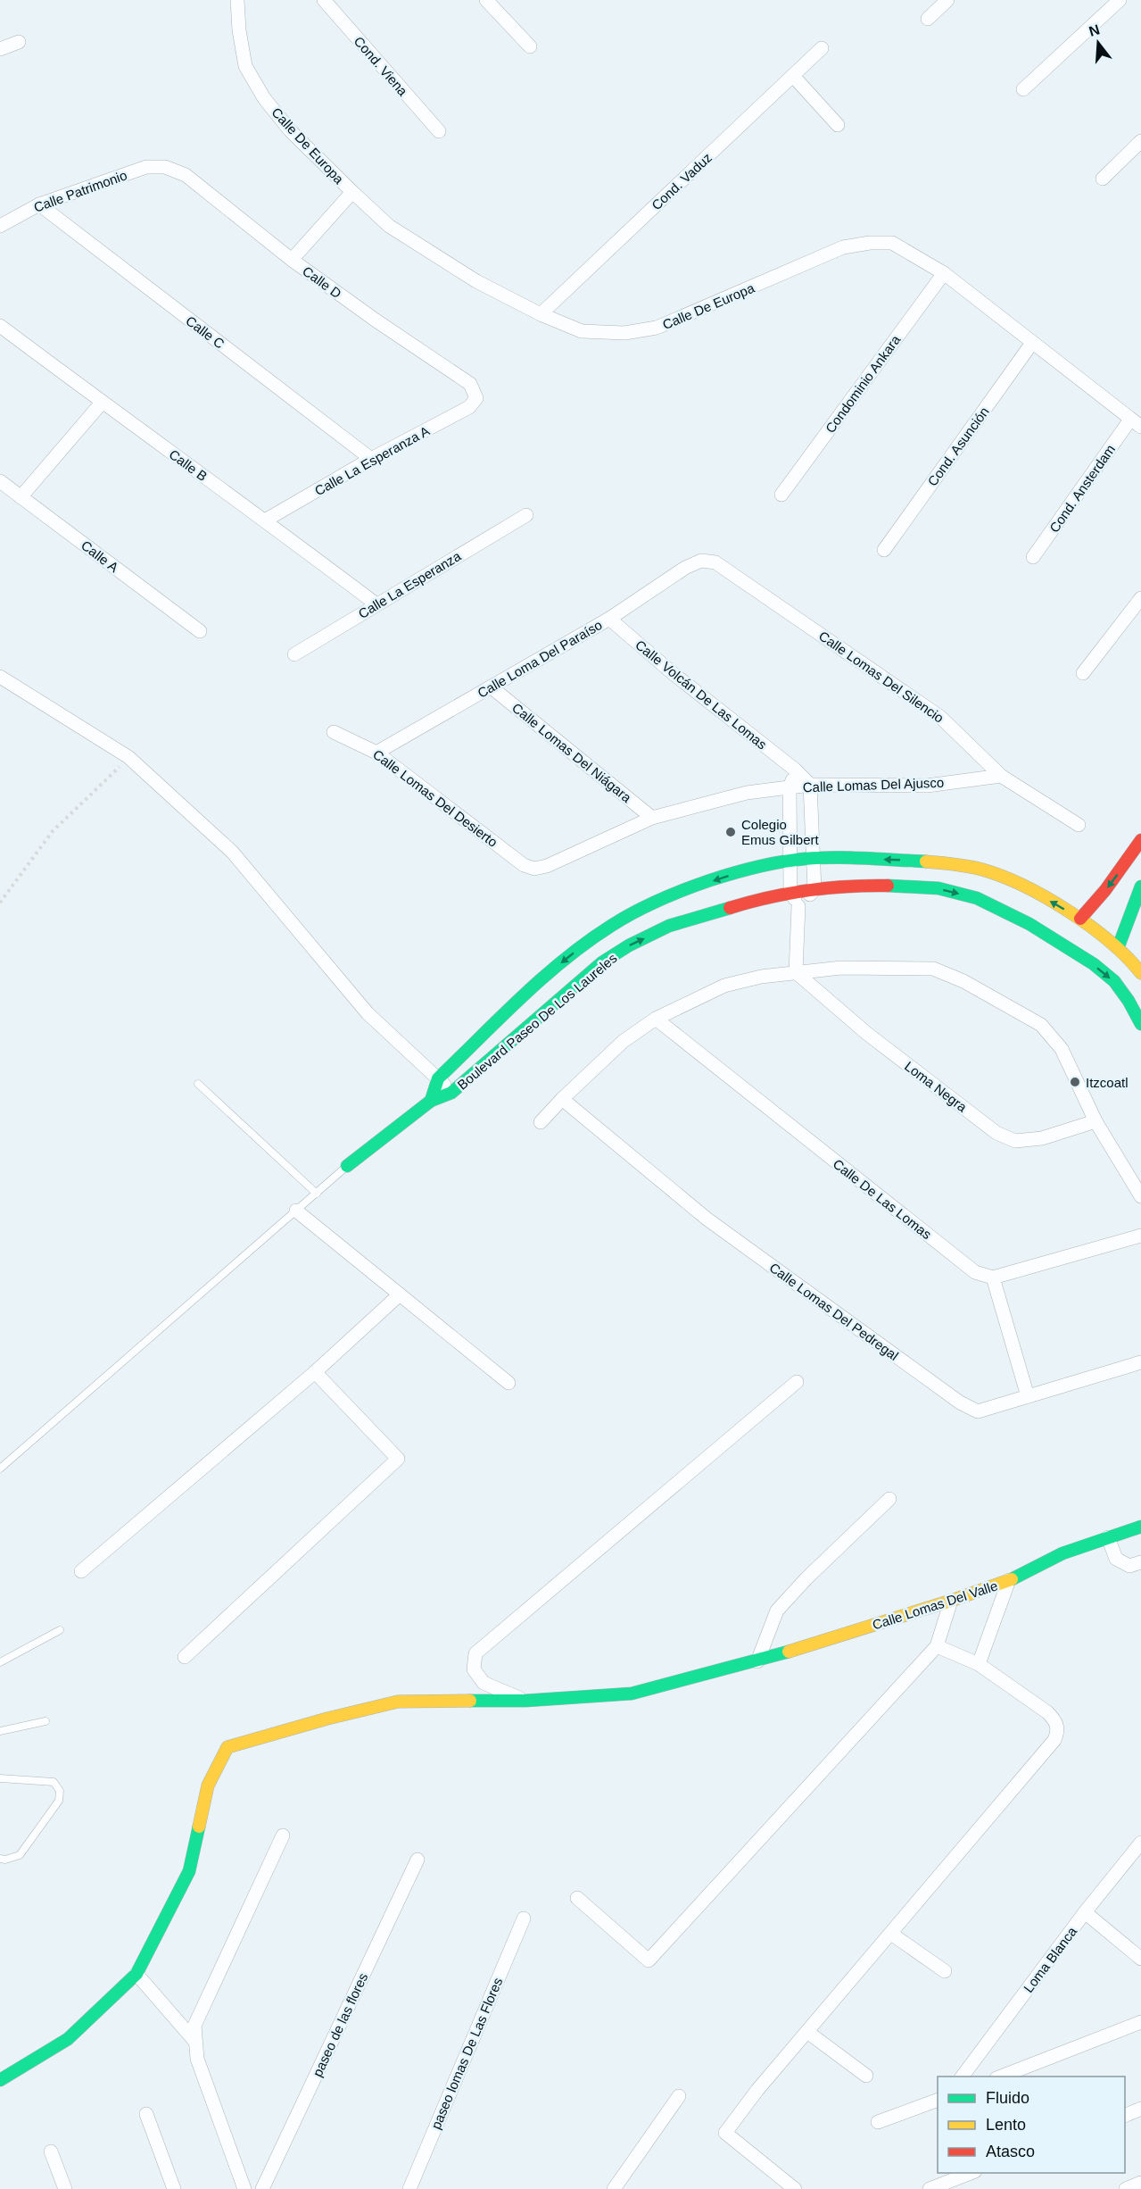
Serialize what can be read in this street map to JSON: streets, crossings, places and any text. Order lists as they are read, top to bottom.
{
  "streets": {
    "street": [
      "Cond. Viena",
      "Calle De Europa",
      "Cond. Vaduz",
      "Calle Patrimonio",
      "Calle D",
      "Calle C",
      "Condominio Ankara",
      "Cond. Asunción",
      "Calle La Esperanza A",
      "Calle B",
      "Cond. Ansterdam",
      "Calle A",
      "Calle La Esperanza",
      "Calle Loma Del Paraíso",
      "Calle Lomas Del Silencio",
      "Calle Volcán De Las Lomas",
      "Calle Lomas Del Niágara",
      "Calle Lomas Del Ajusco",
      "Calle Lomas Del Desierto",
      "Boulevard Paseo De Los Laureles",
      "Loma Negra",
      "Calle De Las Lomas",
      "Calle Lomas Del Pedregal",
      "Calle Lomas Del Valle",
      "Loma Blanca",
      "paseo de las flores",
      "paseo lomas De Las Flores"
    ]
  },
  "crossings": [
    ["Calle De Europa", "Cond. Vaduz"],
    ["Calle De Europa", "Condominio Ankara"],
    ["Calle De Europa", "Cond. Asunción"],
    ["Calle De Europa", "Cond. Ansterdam"],
    ["Calle Patrimonio", "Calle D"],
    ["Calle Patrimonio", "Calle C"],
    ["Calle D", "Calle La Esperanza A"],
    ["Calle C", "Calle La Esperanza A"],
    ["Calle La Esperanza A", "Calle B"],
    ["Calle B", "Calle La Esperanza"],
    ["Calle Loma Del Paraíso", "Calle Lomas Del Silencio"],
    ["Calle Loma Del Paraíso", "Calle Volcán De Las Lomas"],
    ["Calle Loma Del Paraíso", "Calle Lomas Del Niágara"],
    ["Calle Loma Del Paraíso", "Calle Lomas Del Desierto"],
    ["Calle Lomas Del Silencio", "Calle Lomas Del Ajusco"],
    ["Calle Volcán De Las Lomas", "Calle Lomas Del Ajusco"],
    ["Calle Lomas Del Niágara", "Calle Lomas Del Ajusco"],
    ["Calle Lomas Del Ajusco", "Calle Lomas Del Desierto"]
  ],
  "places": ["Colegio Emus Gilbert", "Itzcoatl"],
  "legend": ["Fluido", "Lento", "Atasco"],
  "north": "top"
}
